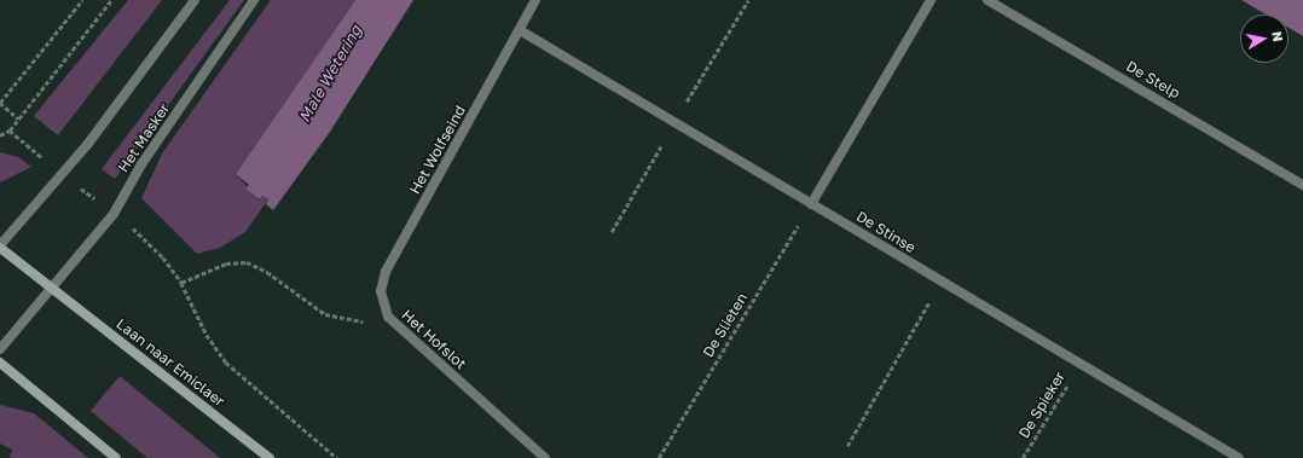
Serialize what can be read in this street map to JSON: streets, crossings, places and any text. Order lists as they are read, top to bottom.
{
  "streets": {
    "main road": ["Laan naar Emiclaer"],
    "street": [
      "De Stelp",
      "Het Masker",
      "Het Wolfseind",
      "De Stinse",
      "Het Hofslot"
    ],
    "path": ["De Slieten", "De Spieker"]
  },
  "crossings": [
    ["Het Masker", "Laan naar Emiclaer"],
    ["Het Wolfseind", "De Stinse"],
    ["Het Wolfseind", "Het Hofslot"],
    ["De Stinse", "De Slieten"],
    ["De Stinse", "De Spieker"]
  ],
  "water": ["Male Wetering"],
  "north": "right"
}
